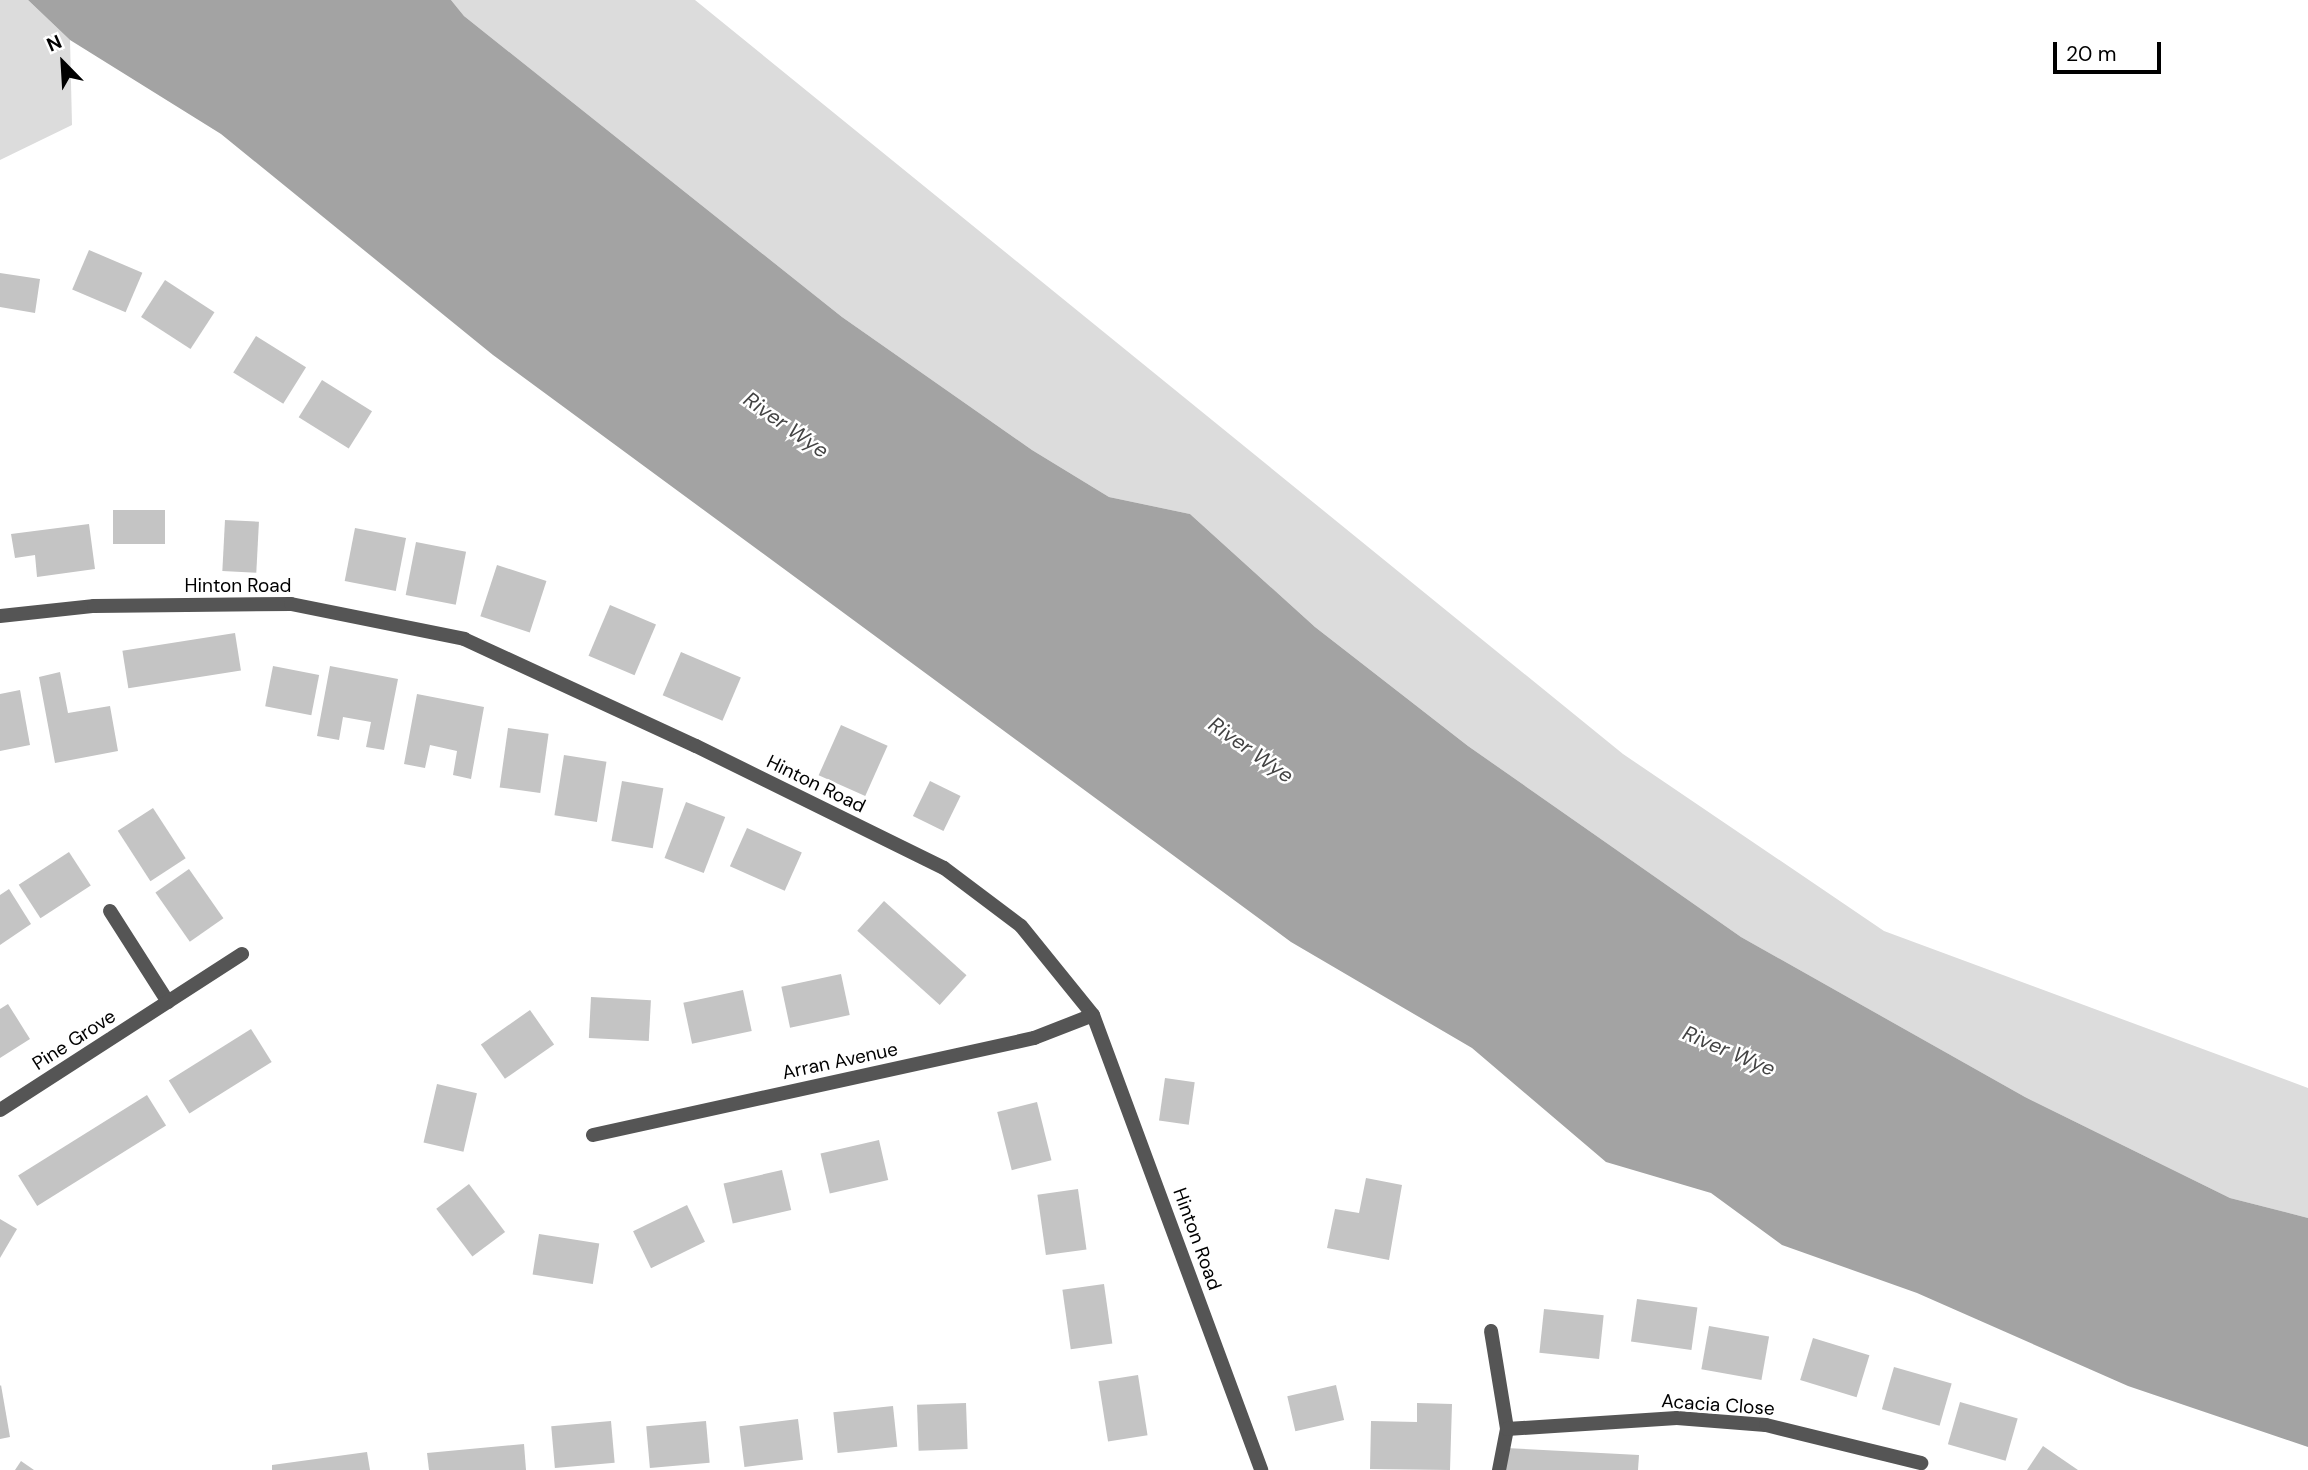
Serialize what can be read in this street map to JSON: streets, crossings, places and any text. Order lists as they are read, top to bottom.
{
  "streets": {
    "street": [
      "Hinton Road",
      "Pine Grove",
      "Arran Avenue",
      "Acacia Close"
    ]
  },
  "crossings": [
    ["Hinton Road", "Arran Avenue"]
  ],
  "water": ["River Wye"],
  "scale_bar": "20 m",
  "north": "top left"
}
